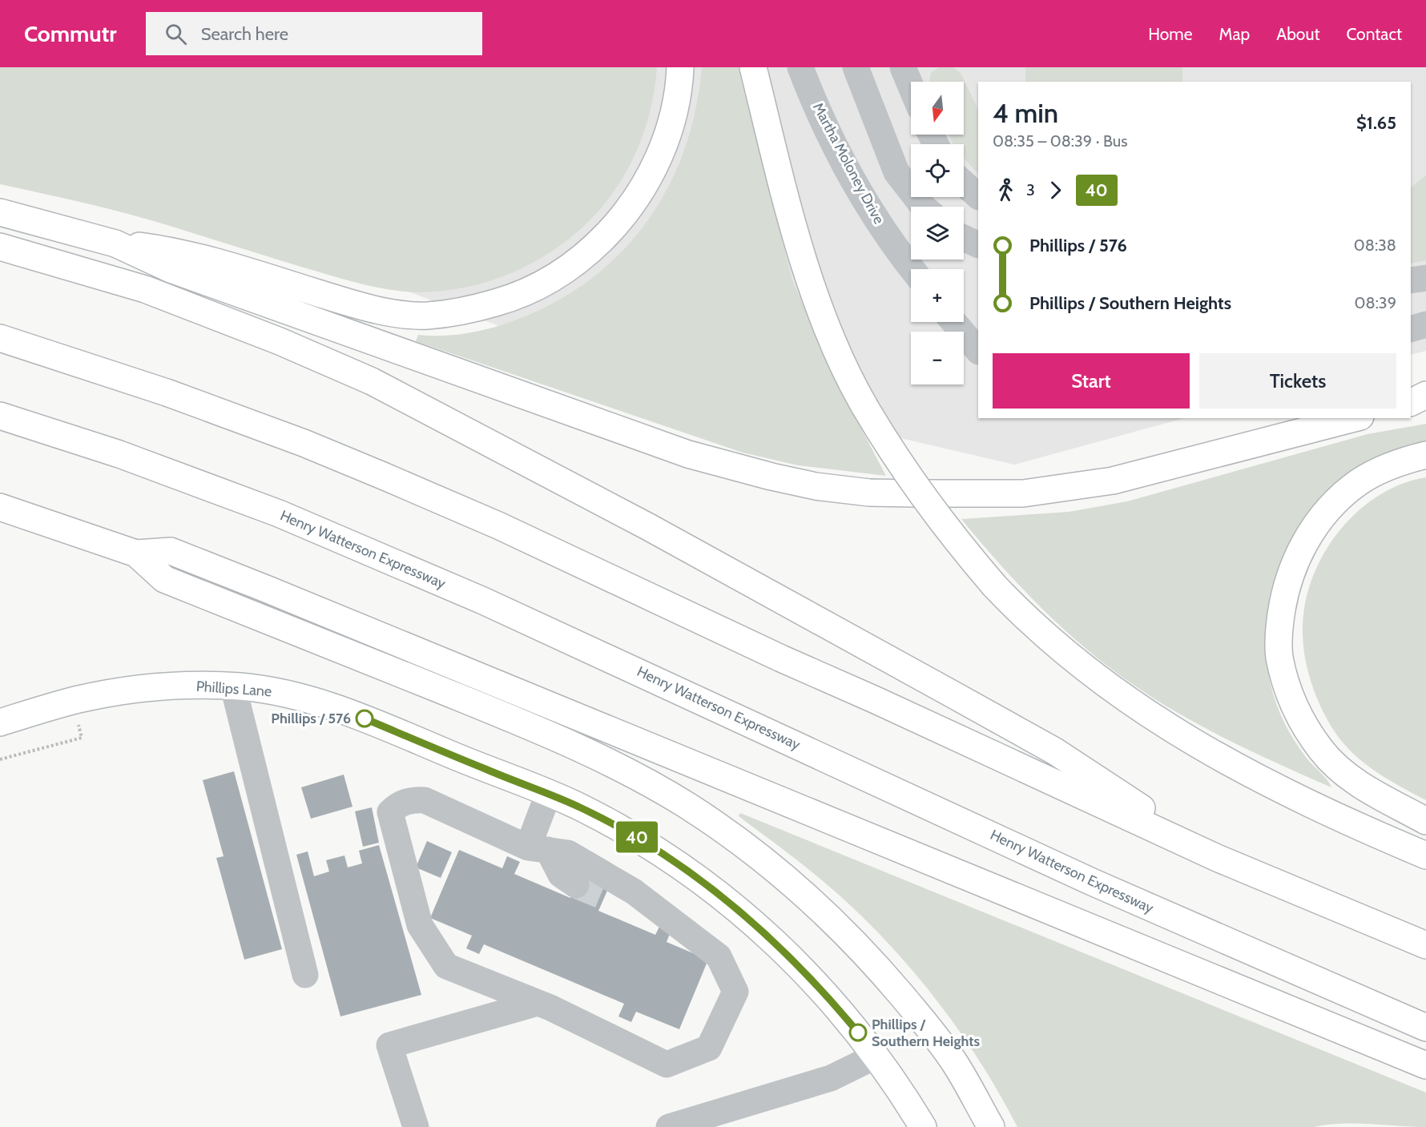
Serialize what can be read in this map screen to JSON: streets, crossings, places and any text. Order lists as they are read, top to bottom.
{
  "streets": {
    "main road": ["Henry Watterson Expressway", "Phillips Lane"],
    "street": ["Martha Moloney Drive"]
  },
  "places": ["Phillips / 576", "Phillips / Southern Heights"],
  "lines": ["bus line 40"],
  "north": "bottom",
  "page": {
    "header": "Commutr",
    "search": "Search here",
    "nav": [
      "Home",
      "Map",
      "About",
      "Contact"
    ],
    "on_map": "40",
    "map_buttons": ["+", "−"],
    "heading": ["4 min", "08:35 – 08:39 · Bus", "$1.65"],
    "legs": ["3", "40"],
    "list": [
      {
        "name": "Phillips / 576",
        "value": "08:38"
      },
      {
        "name": "Phillips / Southern Heights",
        "value": "08:39"
      }
    ],
    "buttons": ["Start", "Tickets"]
  }
}
